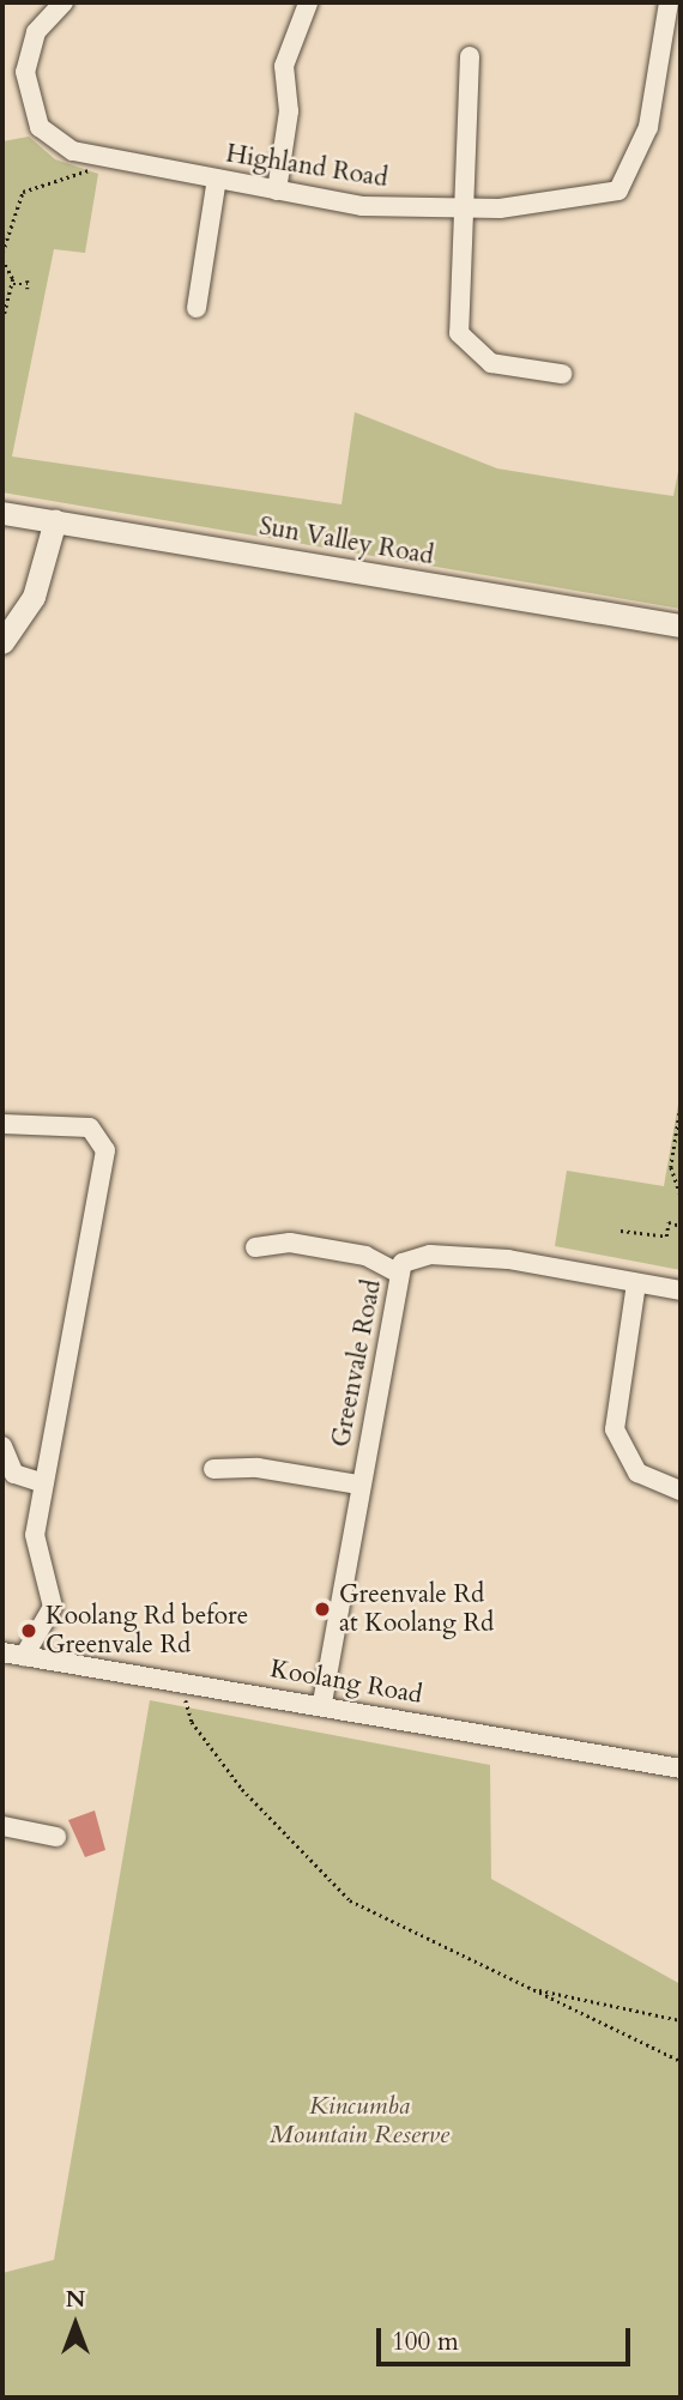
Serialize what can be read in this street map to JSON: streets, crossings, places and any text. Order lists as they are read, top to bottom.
{
  "streets": {
    "street": [
      "Highland Road",
      "Sun Valley Road",
      "Greenvale Road",
      "Koolang Road"
    ]
  },
  "crossings": [
    ["Greenvale Road", "Koolang Road"]
  ],
  "parks": ["Kincumba Mountain Reserve"],
  "places": ["Greenvale Rd at Koolang Rd", "Koolang Rd before Greenvale Rd"],
  "scale_bar": "100 m",
  "north": "top"
}
